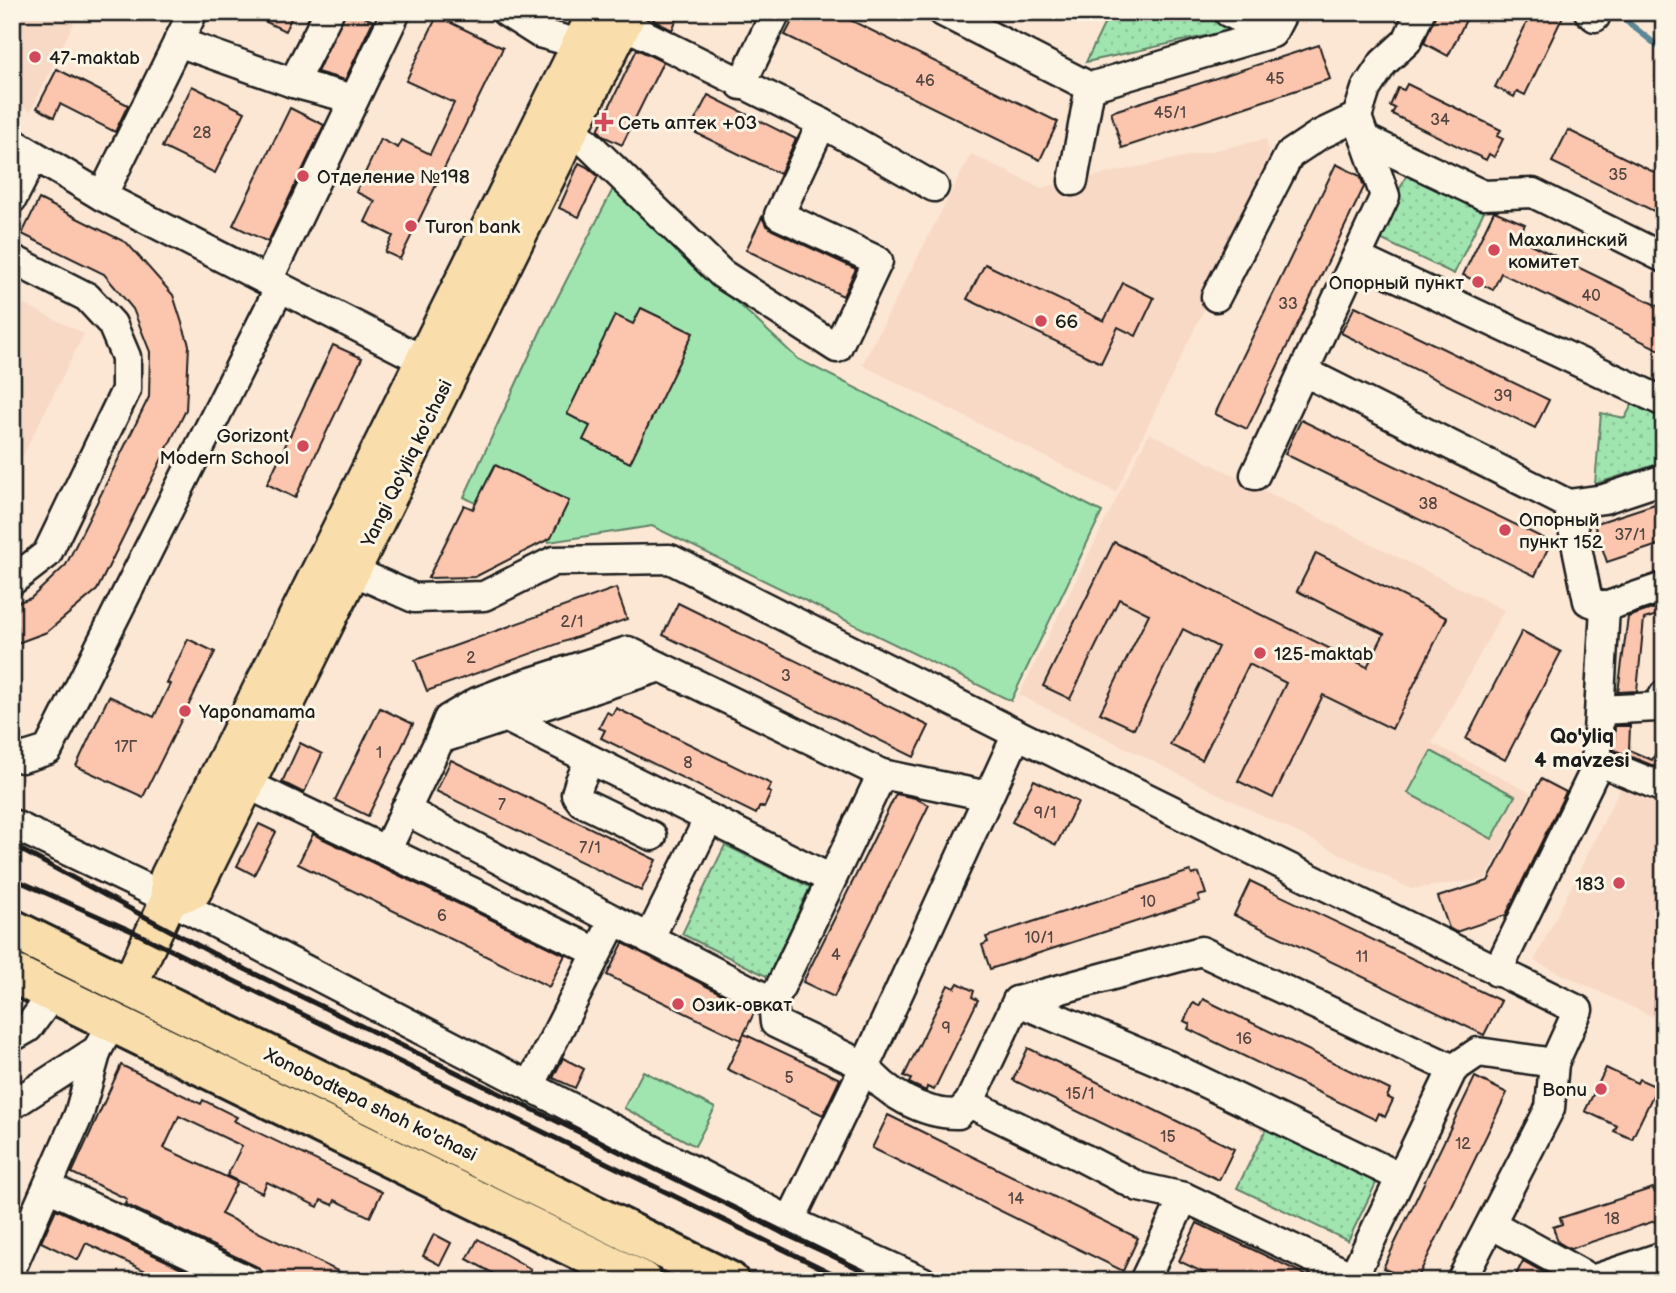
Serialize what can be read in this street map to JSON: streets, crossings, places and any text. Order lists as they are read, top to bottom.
{
  "streets": {
    "highway": ["Xonobodtepa shoh ko'chasi"],
    "main road": ["Yangi Qo'yliq ko'chasi"]
  },
  "crossings": [
    ["Yangi Qo'yliq ko'chasi", "Xonobodtepa shoh ko'chasi"]
  ],
  "districts": ["Qo'yliq 4 mavzesi"],
  "places": {
    "other": [
      "47-maktab",
      "Отделение №198",
      "Turon bank",
      "Махалинский комитет",
      "Опорный пункт",
      "66",
      "Gorizont Modern School",
      "Опорный пункт 152",
      "125-maktab",
      "Yaponamama",
      "183",
      "Озик-овкат",
      "Bonu"
    ],
    "health": ["Сеть аптек +03"]
  },
  "house_numbers": [
    "45",
    "46",
    "45/1",
    "34",
    "28",
    "35",
    "40",
    "33",
    "39",
    "38",
    "37/1",
    "2/1",
    "2",
    "3",
    "17Г",
    "1",
    "8",
    "7",
    "9/1",
    "7/1",
    "10",
    "6",
    "10/1",
    "4",
    "11",
    "9",
    "16",
    "5",
    "15/1",
    "15",
    "12",
    "14",
    "18"
  ]
}
